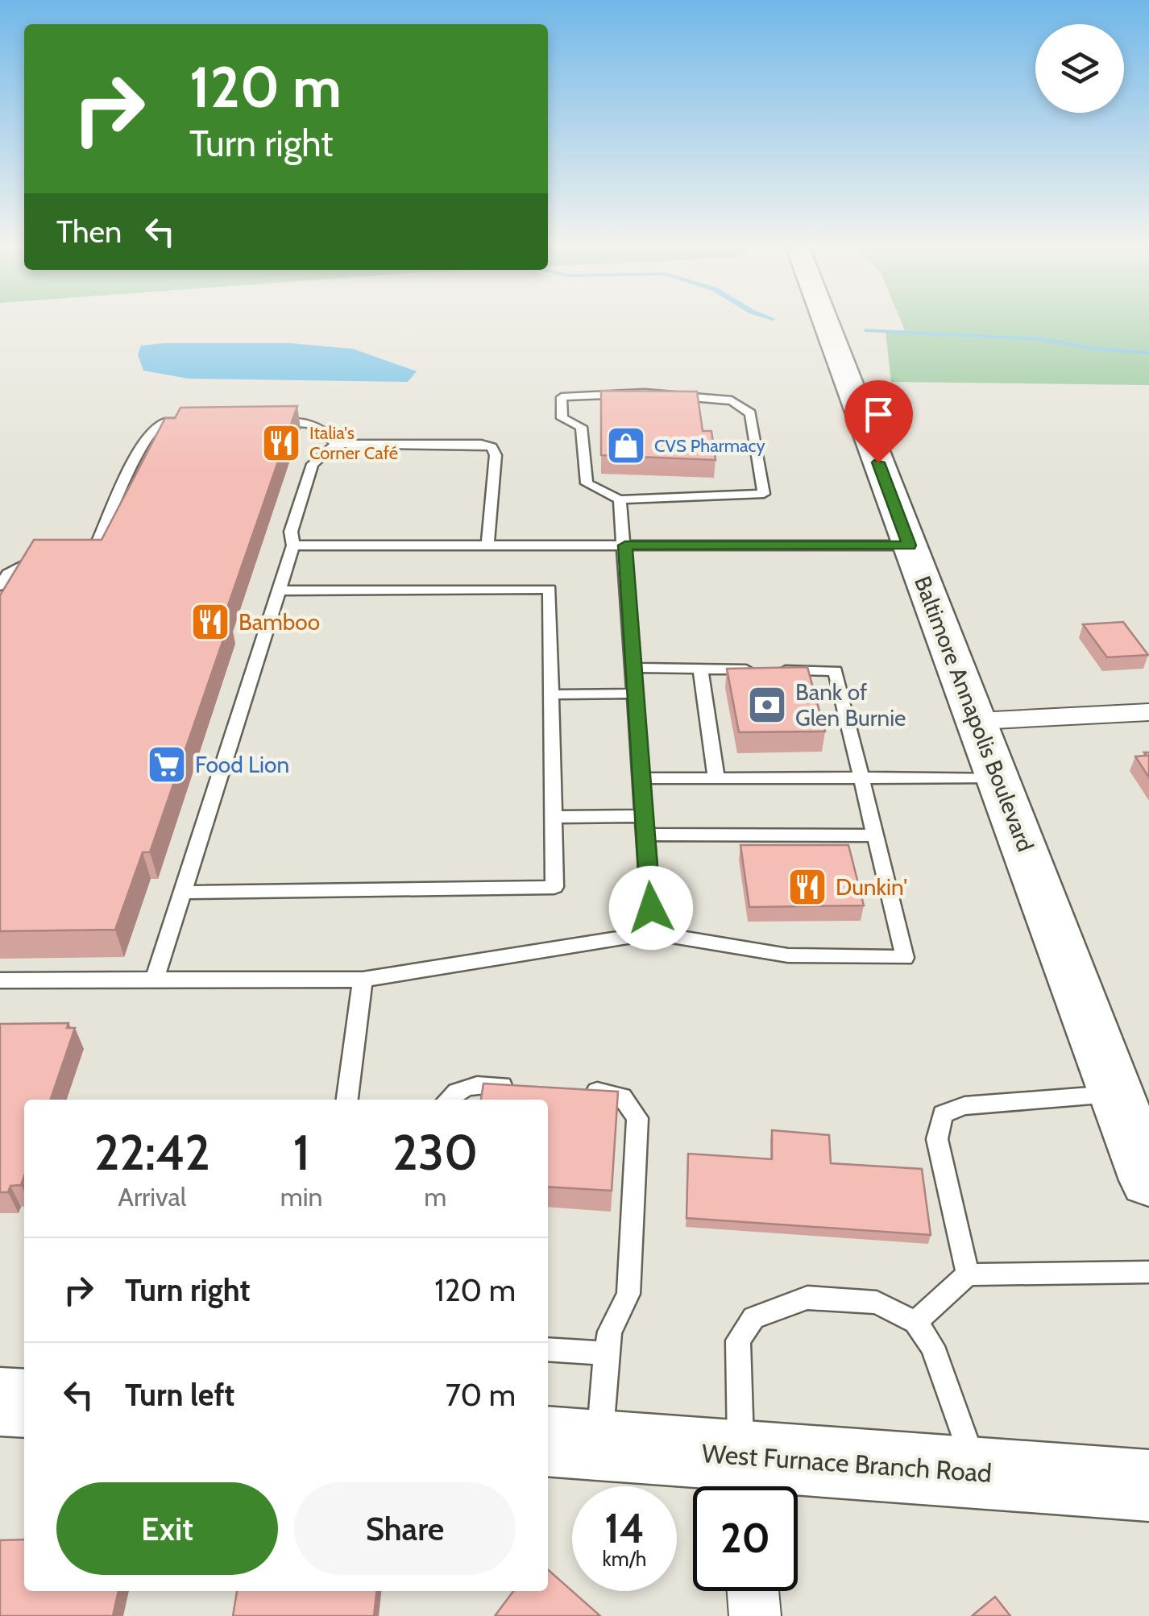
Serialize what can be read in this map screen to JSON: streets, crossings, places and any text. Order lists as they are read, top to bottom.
{
  "streets": {
    "main road": ["Baltimore Annapolis Boulevard", "West Furnace Branch Road"]
  },
  "places": {
    "restaurant": ["Italia's Corner Café", "Bamboo", "Dunkin'"],
    "shop": ["CVS Pharmacy"],
    "bank": ["Bank of Glen Burnie"],
    "supermarket": ["Food Lion"]
  },
  "page": {
    "turn": ["120 m", "Turn right"],
    "then": "Then",
    "eta": [
      "22:42",
      "Arrival",
      "1",
      "min",
      "230",
      "m"
    ],
    "list": [
      {
        "name": "Turn right",
        "value": "120 m"
      },
      {
        "name": "Turn left",
        "value": "70 m"
      }
    ],
    "buttons": ["Exit", "Share"],
    "speed": "14 km/h",
    "limit": "20"
  }
}
